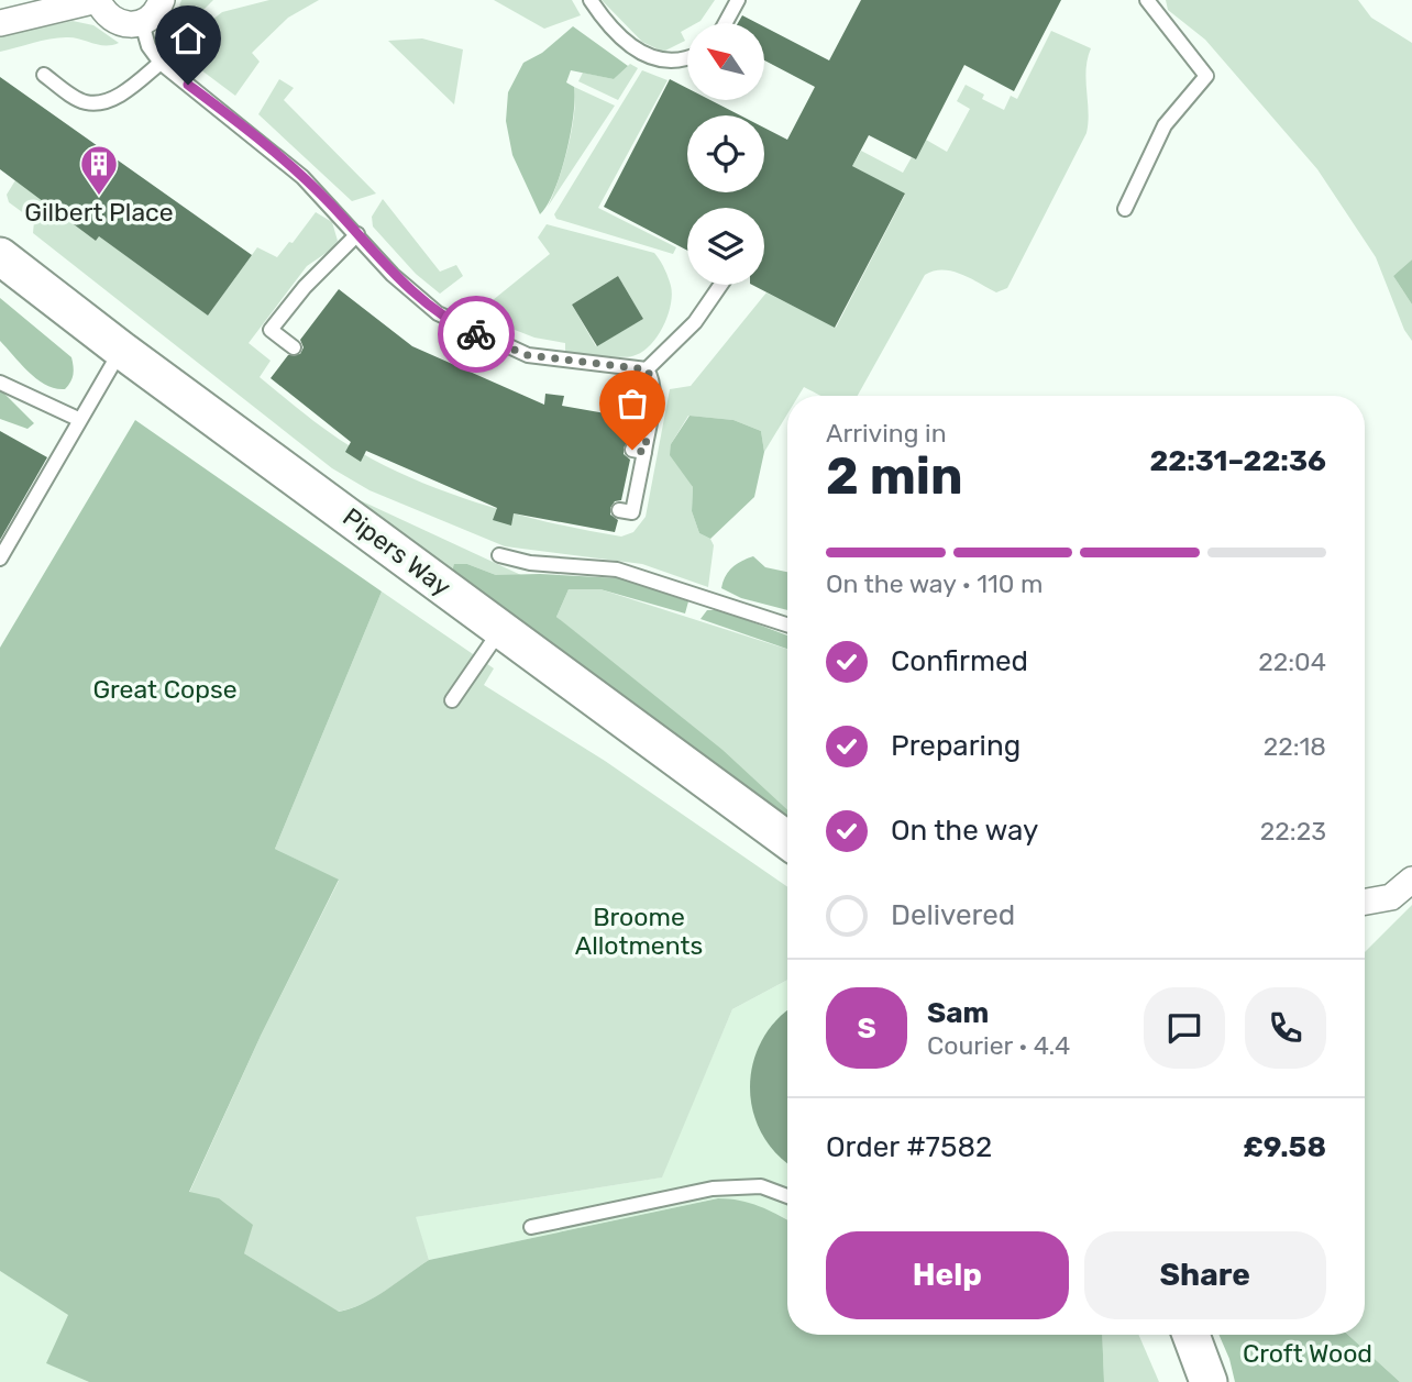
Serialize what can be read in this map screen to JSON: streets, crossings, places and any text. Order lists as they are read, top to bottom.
{
  "streets": {
    "main road": ["Pipers Way"]
  },
  "parks": ["Great Copse", "Broome Allotments", "Croft Wood"],
  "places": {
    "building": ["Gilbert Place"]
  },
  "north": "top left",
  "page": {
    "heading": ["2 min", "Arriving in", "22:31–22:36"],
    "panel": [
      "Sam",
      "Courier · 4.4",
      "Order #7582",
      "£9.58"
    ],
    "bar": "On the way · 110 m",
    "list": [
      ["Confirmed", "22:04"],
      ["Preparing", "22:18"],
      ["On the way", "22:23"],
      "Delivered"
    ],
    "round": "S",
    "buttons": ["Help", "Share"]
  }
}
